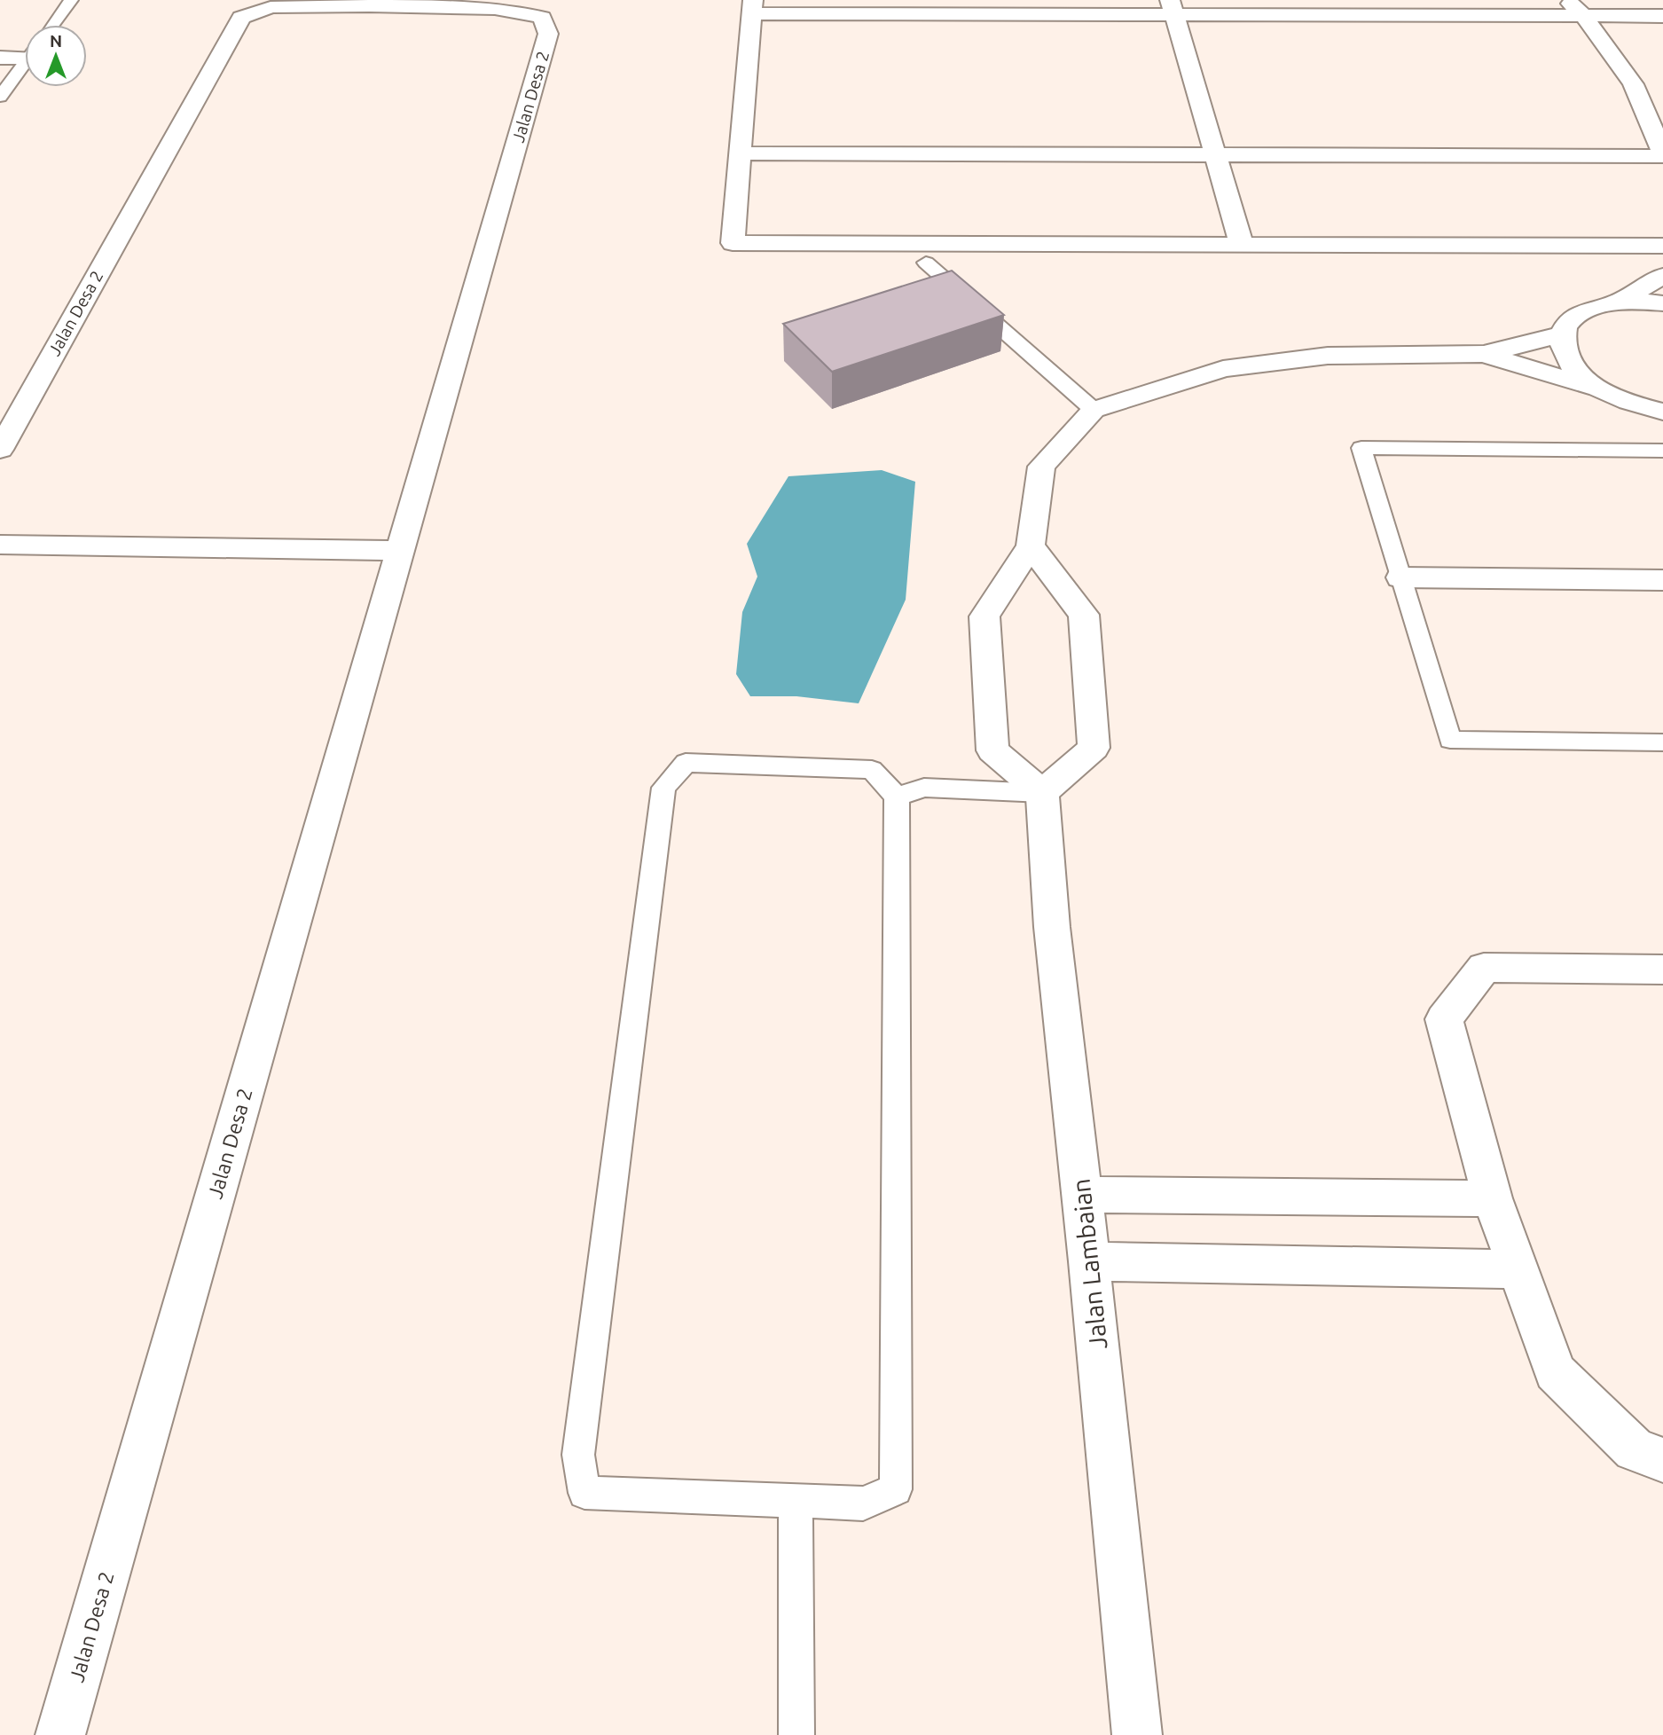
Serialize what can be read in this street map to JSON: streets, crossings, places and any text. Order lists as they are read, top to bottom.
{
  "streets": {
    "street": ["Jalan Desa 2", "Jalan Lambaian"]
  },
  "north": "top"
}
